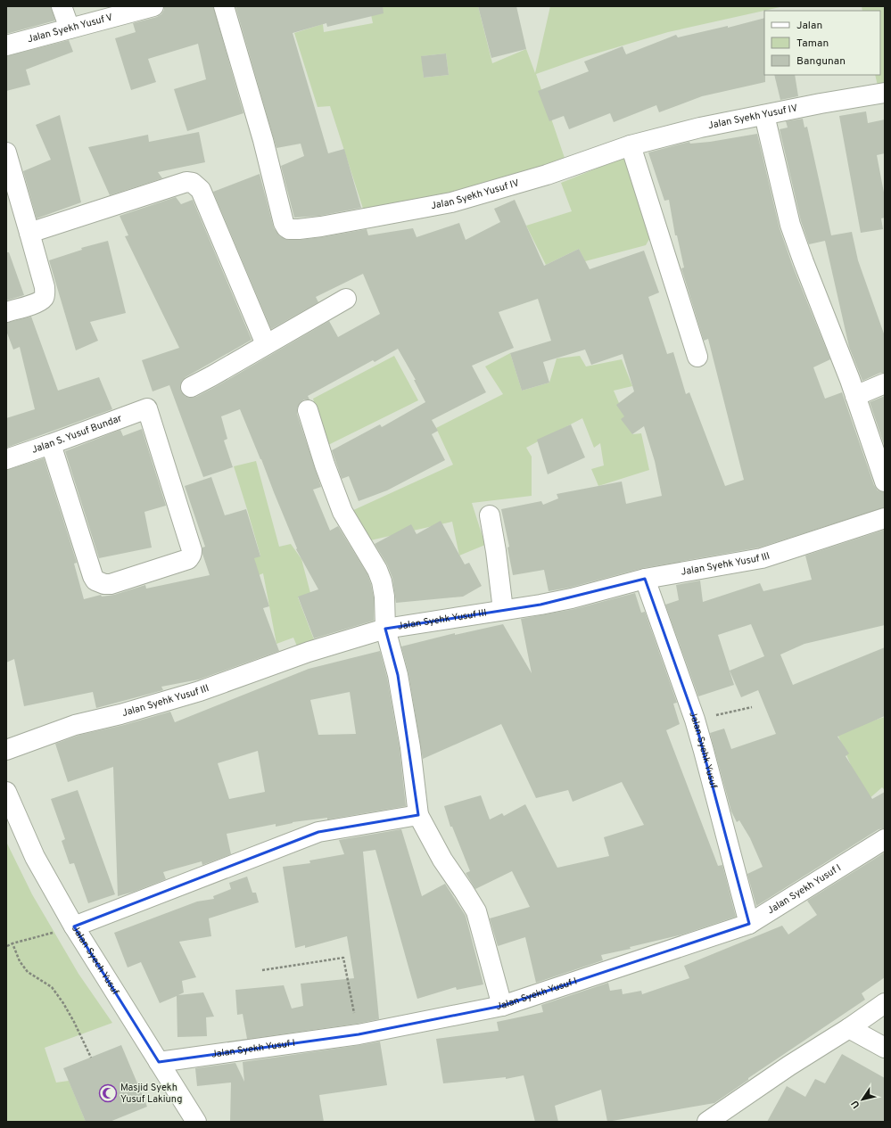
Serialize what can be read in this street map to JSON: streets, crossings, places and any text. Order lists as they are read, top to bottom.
{
  "streets": {
    "street": [
      "Jalan Syekh Yusuf V",
      "Jalan Syekh Yusuf IV",
      "Jalan S. Yusuf Bundar",
      "Jalan Syehk Yusuf III",
      "Jalan Syehk Yusuf",
      "Jalan Syekh Yusuf I",
      "Jalan Syech Yusuf"
    ]
  },
  "crossings": [
    ["Jalan Syehk Yusuf III", "Jalan Syehk Yusuf"],
    ["Jalan Syehk Yusuf", "Jalan Syekh Yusuf I"],
    ["Jalan Syekh Yusuf I", "Jalan Syech Yusuf"]
  ],
  "places": {
    "mosque": ["Masjid Syekh Yusuf Lakiung"]
  },
  "legend": ["Jalan", "Taman", "Bangunan"],
  "north": "bottom left"
}
